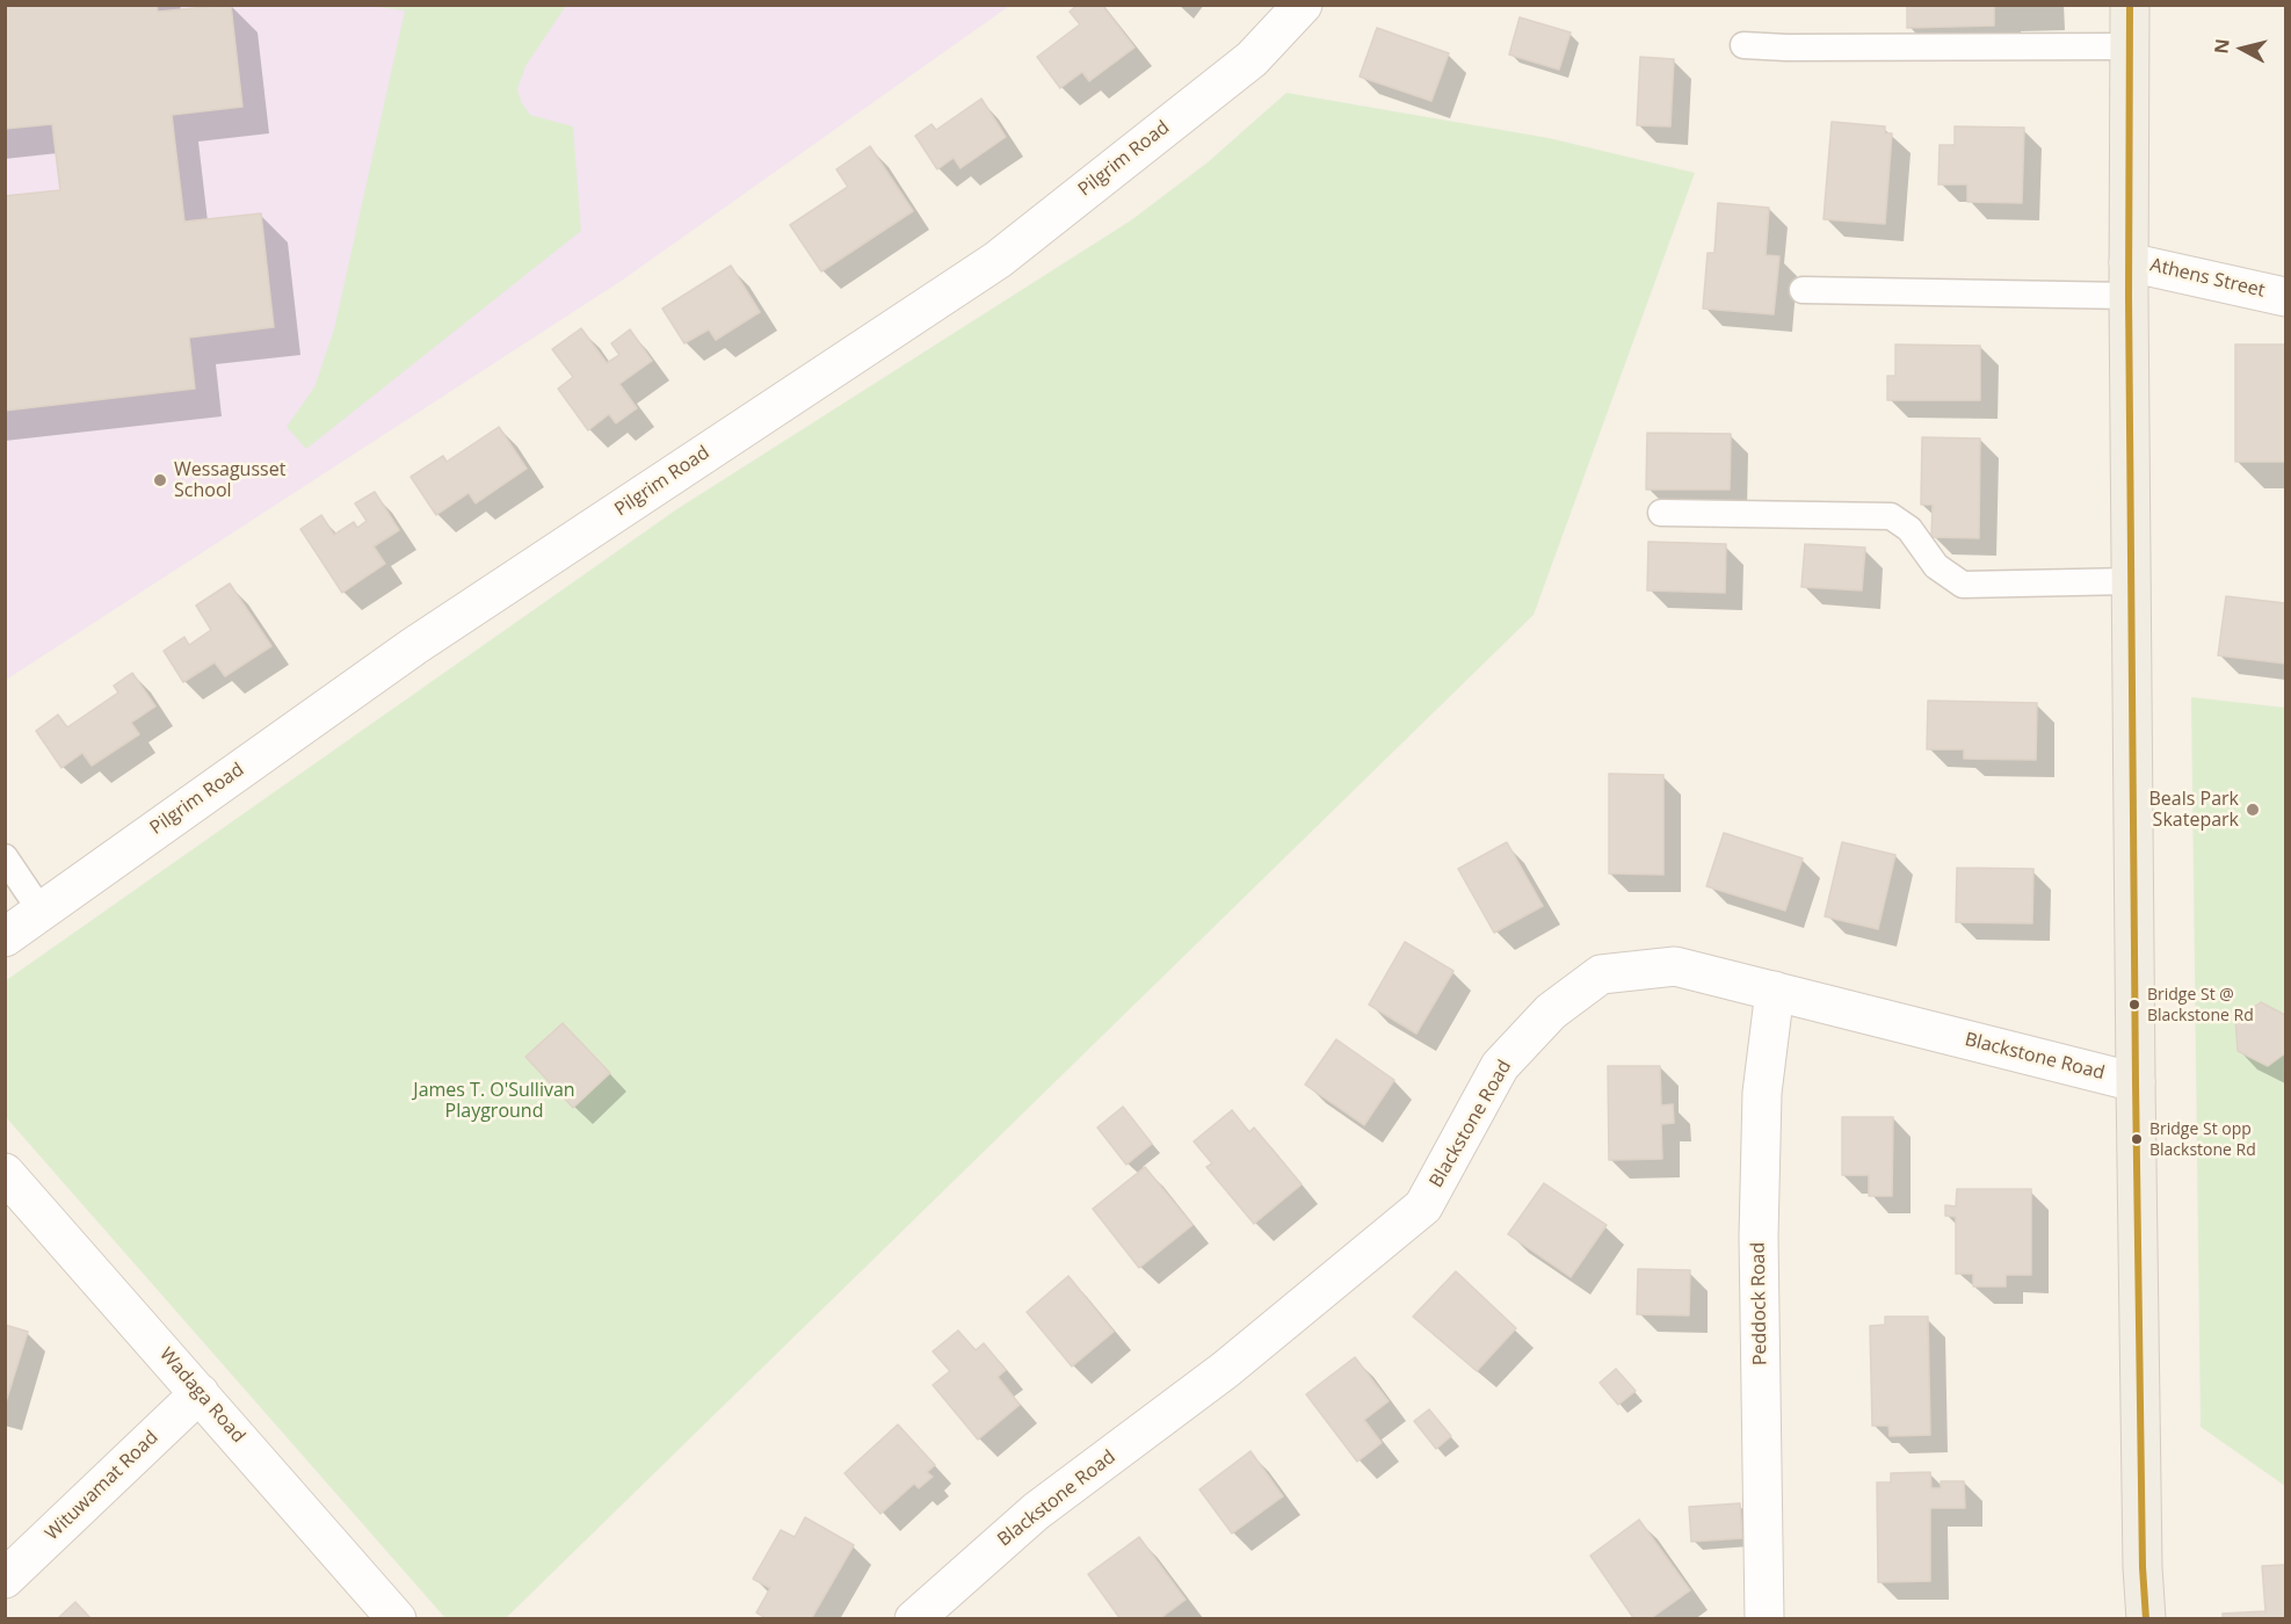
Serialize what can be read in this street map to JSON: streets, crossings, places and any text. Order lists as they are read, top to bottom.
{
  "streets": {
    "street": [
      "Pilgrim Road",
      "Athens Street",
      "Blackstone Road",
      "Peddock Road",
      "Wadaga Road",
      "Wituwamat Road"
    ]
  },
  "crossings": [
    ["Blackstone Road", "Peddock Road"],
    ["Wadaga Road", "Wituwamat Road"]
  ],
  "parks": ["James T. O'Sullivan Playground"],
  "places": [
    "Wessagusset School",
    "Beals Park Skatepark",
    "Bridge St @ Blackstone Rd",
    "Bridge St opp Blackstone Rd"
  ],
  "north": "left"
}
